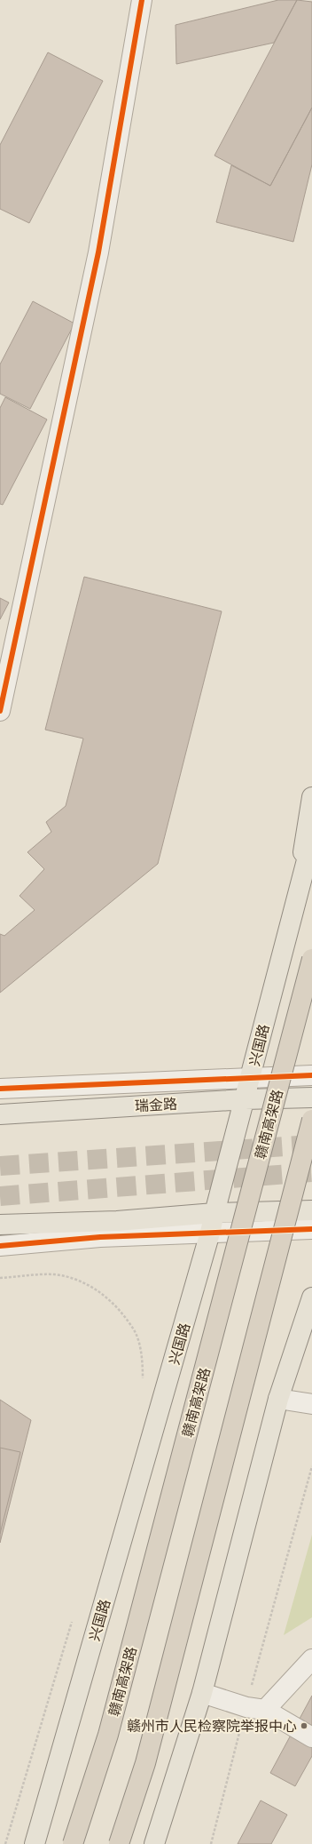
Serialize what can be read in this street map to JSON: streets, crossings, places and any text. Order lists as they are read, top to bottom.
{
  "streets": {
    "highway": ["赣南高架路"],
    "main road": ["兴国路", "瑞金路"]
  },
  "crossings": [
    ["兴国路", "瑞金路"]
  ],
  "places": ["赣州市人民检察院举报中心"]
}
